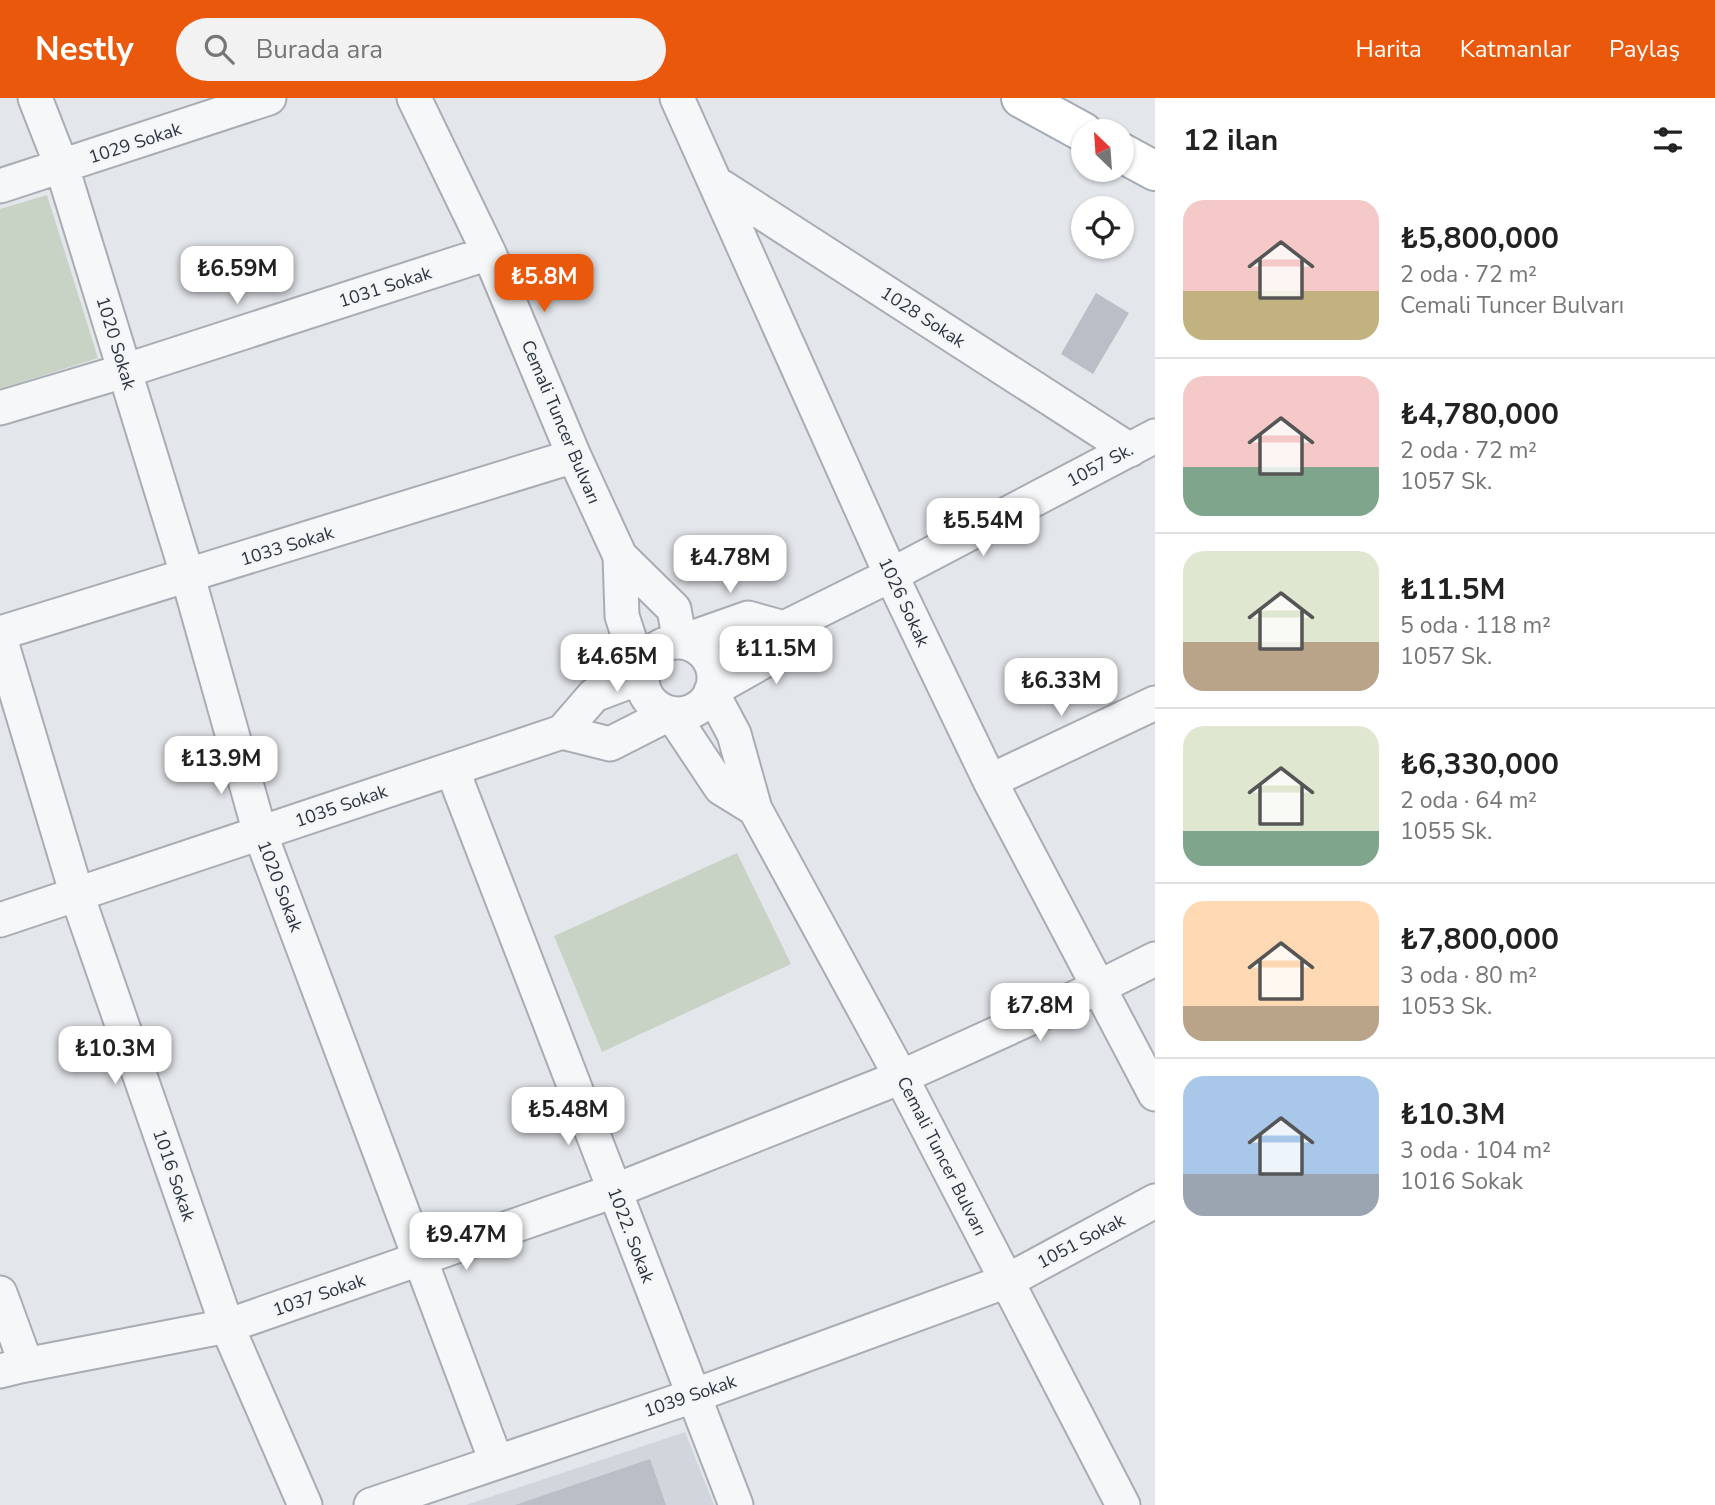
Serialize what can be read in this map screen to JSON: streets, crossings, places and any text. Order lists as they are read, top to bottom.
{
  "streets": {
    "street": [
      "1029 Sokak",
      "1031 Sokak",
      "1028 Sokak",
      "1020 Sokak",
      "Cemali Tuncer Bulvarı",
      "1057 Sk.",
      "1033 Sokak",
      "1026 Sokak",
      "1035 Sokak",
      "1016 Sokak",
      "1022. Sokak",
      "1051 Sokak",
      "1037 Sokak",
      "1039 Sokak"
    ]
  },
  "crossings": [
    ["1029 Sokak", "1020 Sokak"],
    ["1031 Sokak", "1020 Sokak"],
    ["1031 Sokak", "Cemali Tuncer Bulvarı"],
    ["1028 Sokak", "1057 Sk."],
    ["1028 Sokak", "1026 Sokak"],
    ["1020 Sokak", "1033 Sokak"],
    ["1020 Sokak", "1035 Sokak"],
    ["1020 Sokak", "1037 Sokak"],
    ["1020 Sokak", "1039 Sokak"],
    ["Cemali Tuncer Bulvarı", "1033 Sokak"],
    ["Cemali Tuncer Bulvarı", "1051 Sokak"],
    ["Cemali Tuncer Bulvarı", "1037 Sokak"],
    ["Cemali Tuncer Bulvarı", "1039 Sokak"],
    ["1057 Sk.", "1026 Sokak"],
    ["1033 Sokak", "1016 Sokak"],
    ["1026 Sokak", "1037 Sokak"],
    ["1035 Sokak", "1016 Sokak"],
    ["1035 Sokak", "1022. Sokak"],
    ["1016 Sokak", "1037 Sokak"],
    ["1022. Sokak", "1037 Sokak"],
    ["1022. Sokak", "1039 Sokak"],
    ["1051 Sokak", "1039 Sokak"]
  ],
  "north": "top left",
  "page": {
    "header": "Nestly",
    "search": "Burada ara",
    "nav": ["Harita", "Katmanlar", "Paylaş"],
    "heading": "12 ilan",
    "list": [
      {
        "name": "₺5,800,000",
        "note": "2 oda · 72 m² · Cemali Tuncer Bulvarı"
      },
      {
        "name": "₺4,780,000",
        "note": "2 oda · 72 m² · 1057 Sk."
      },
      {
        "name": "₺11.5M",
        "note": "5 oda · 118 m² · 1057 Sk."
      },
      {
        "name": "₺6,330,000",
        "note": "2 oda · 64 m² · 1055 Sk."
      },
      {
        "name": "₺7,800,000",
        "note": "3 oda · 80 m² · 1053 Sk."
      },
      {
        "name": "₺10.3M",
        "note": "3 oda · 104 m² · 1016 Sokak"
      }
    ],
    "price": [
      "₺6.59M",
      "₺5.8M",
      "₺5.54M",
      "₺4.78M",
      "₺11.5M",
      "₺4.65M",
      "₺6.33M",
      "₺13.9M",
      "₺7.8M",
      "₺10.3M",
      "₺5.48M",
      "₺9.47M"
    ]
  }
}
